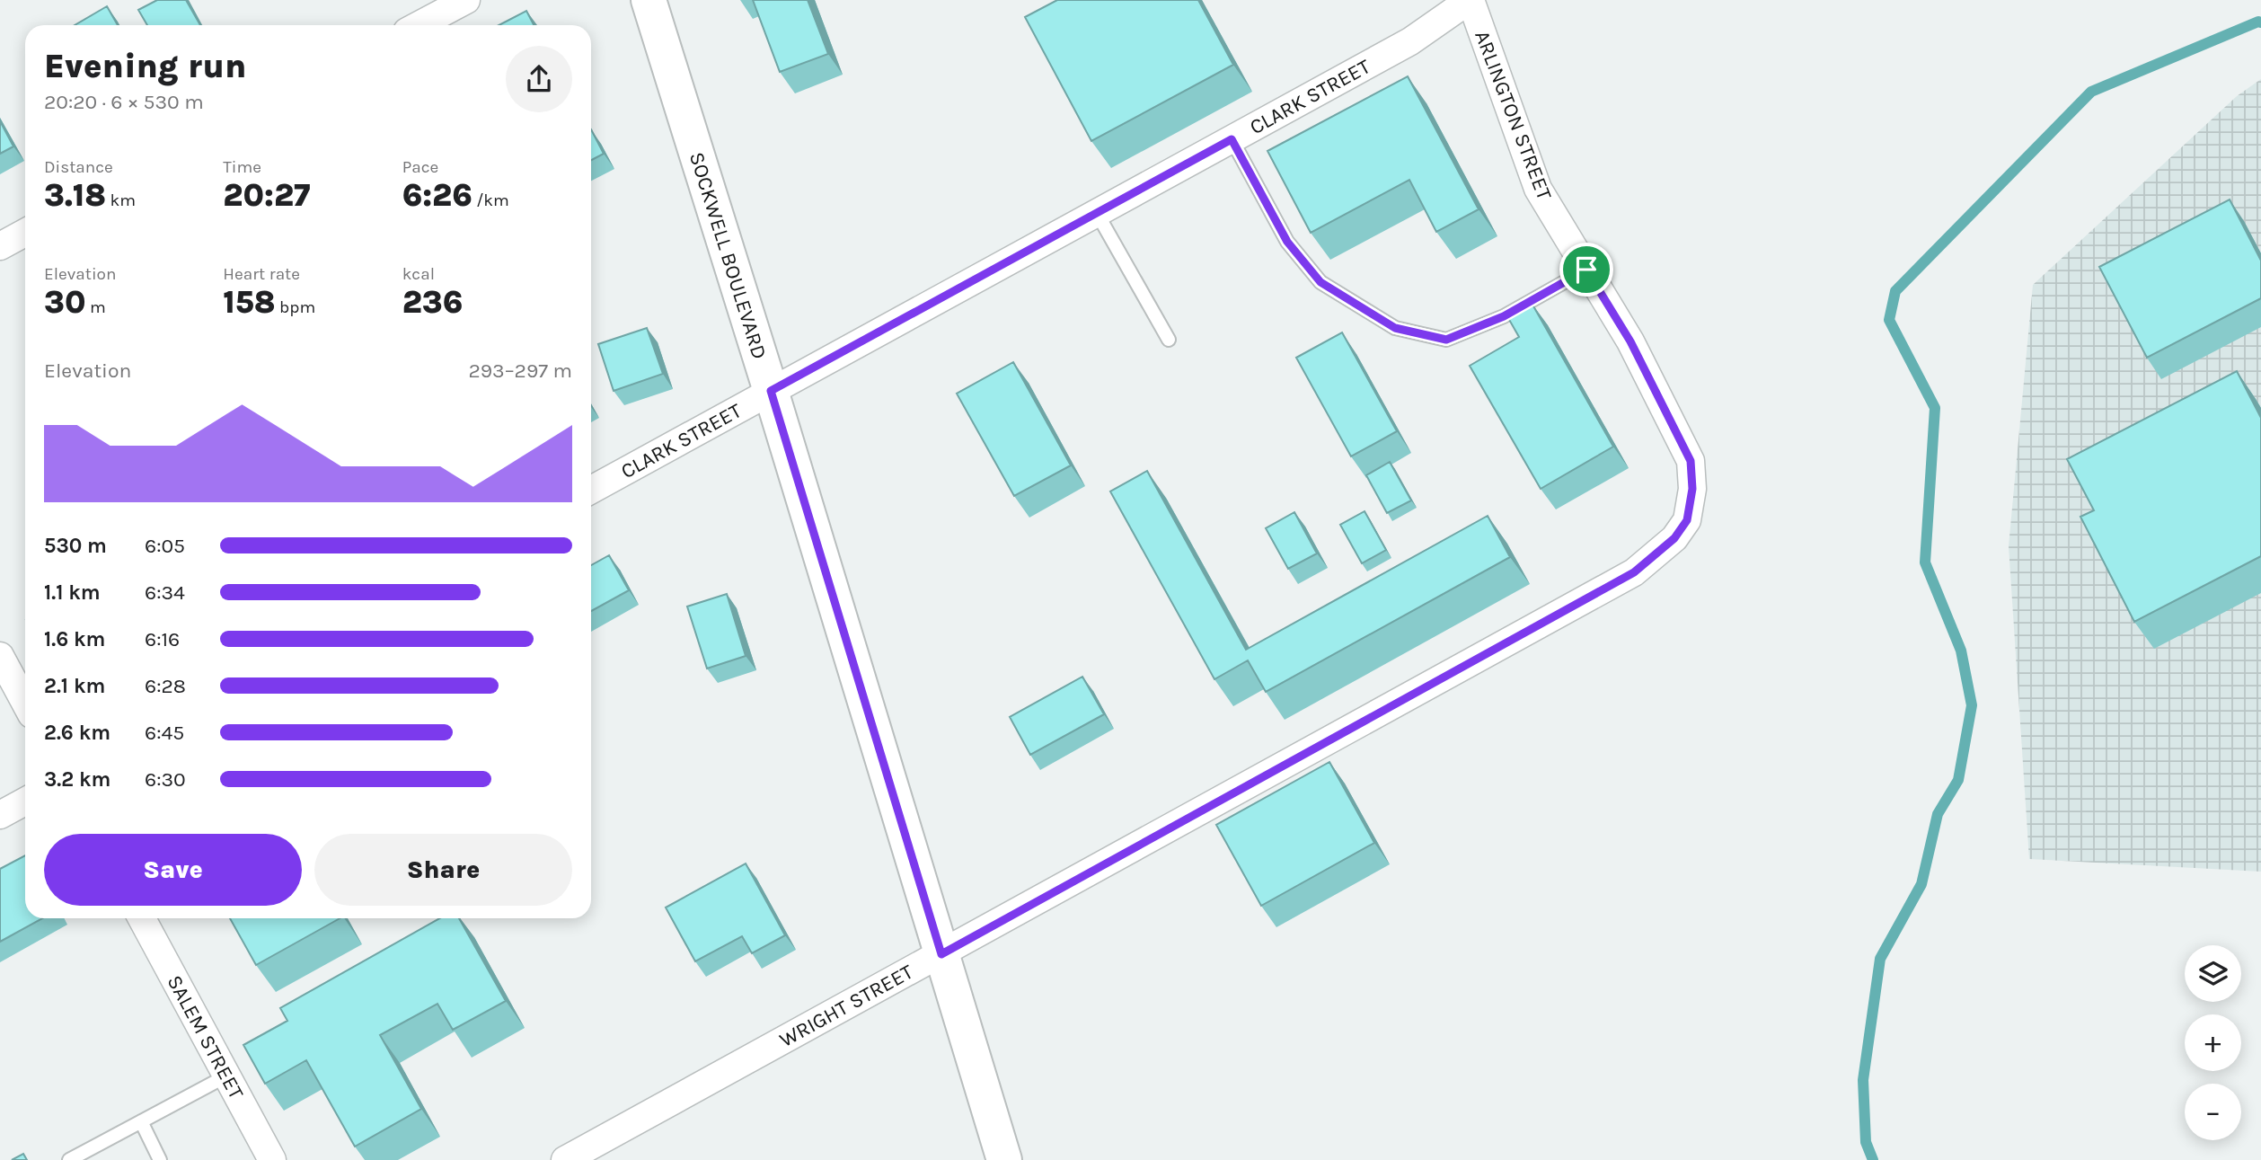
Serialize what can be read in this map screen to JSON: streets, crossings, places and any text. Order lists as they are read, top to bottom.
{
  "streets": {
    "main road": ["SOCKWELL BOULEVARD"],
    "street": [
      "CLARK STREET",
      "ARLINGTON STREET",
      "WRIGHT STREET",
      "SALEM STREET"
    ]
  },
  "crossings": [
    ["CLARK STREET", "ARLINGTON STREET"],
    ["CLARK STREET", "SOCKWELL BOULEVARD"],
    ["ARLINGTON STREET", "WRIGHT STREET"],
    ["SOCKWELL BOULEVARD", "WRIGHT STREET"]
  ],
  "page": {
    "heading": ["Evening run", "20:20 · 6 × 530 m"],
    "stats": [
      ["Distance", "3.18 km"],
      ["Time", "20:27"],
      ["Pace", "6:26 /km"],
      ["Elevation", "30 m"],
      ["Heart rate", "158 bpm"],
      ["kcal", "236"]
    ],
    "chart": ["Elevation", "293–297 m"],
    "list": [
      {
        "name": "530 m",
        "note": "6:05"
      },
      {
        "name": "1.1 km",
        "note": "6:34"
      },
      {
        "name": "1.6 km",
        "note": "6:16"
      },
      {
        "name": "2.1 km",
        "note": "6:28"
      },
      {
        "name": "2.6 km",
        "note": "6:45"
      },
      {
        "name": "3.2 km",
        "note": "6:30"
      }
    ],
    "buttons": ["Save", "Share"],
    "map_buttons": ["+", "−"]
  }
}
